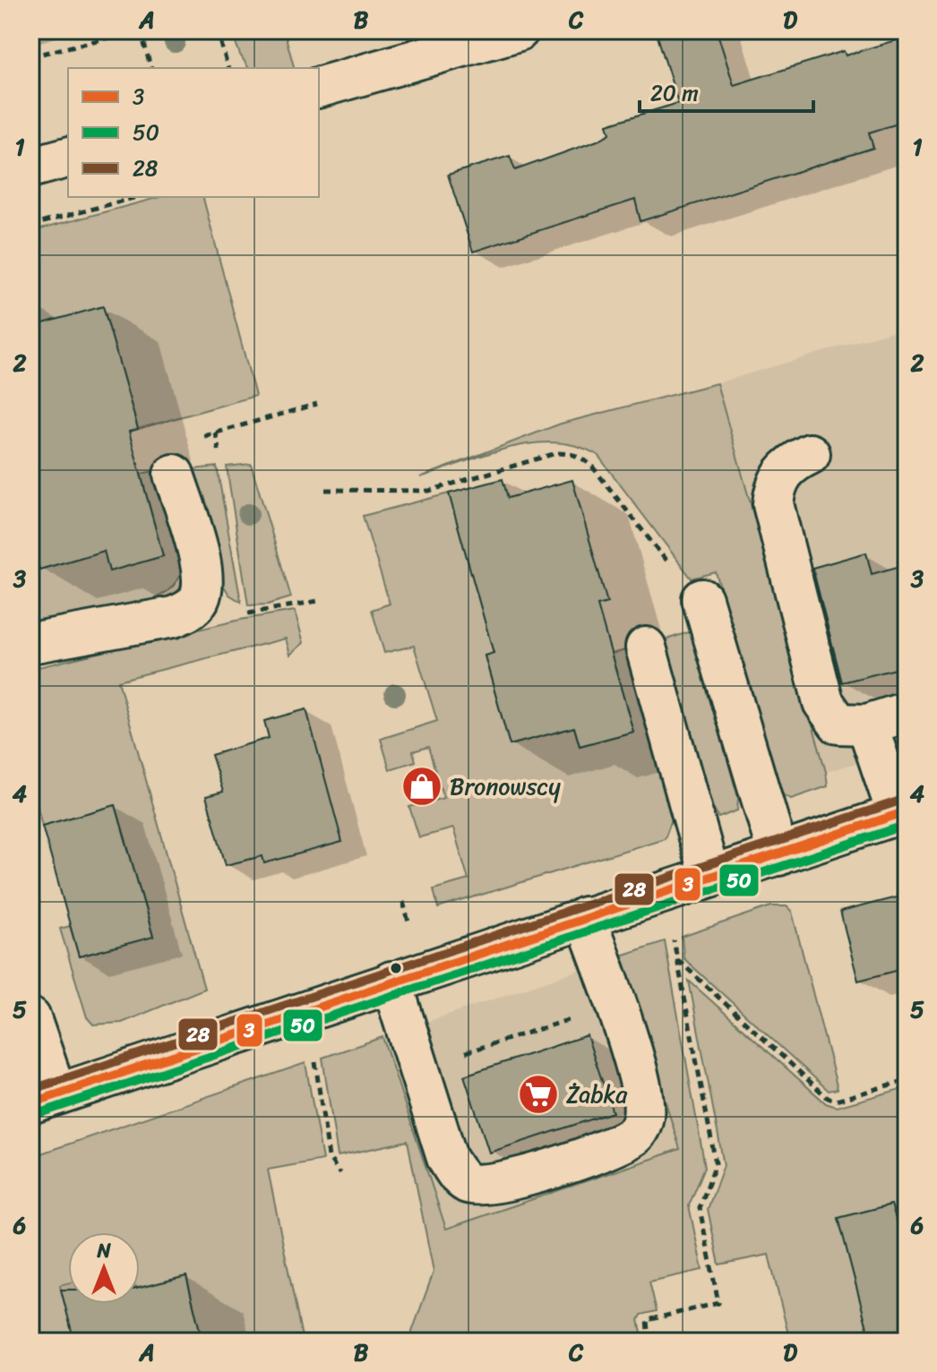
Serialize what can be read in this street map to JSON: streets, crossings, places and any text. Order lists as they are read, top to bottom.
{
  "places": {
    "shop": ["Bronowscy"],
    "supermarket": ["Żabka"]
  },
  "lines": ["transit line 28", "transit line 3", "transit line 50"],
  "legend": ["3", "50", "28"],
  "scale_bar": "20 m",
  "north": "top",
  "grid": {
    "columns": [
      "A",
      "B",
      "C",
      "D"
    ],
    "rows": [
      "1",
      "2",
      "3",
      "4",
      "5",
      "6"
    ]
  }
}
